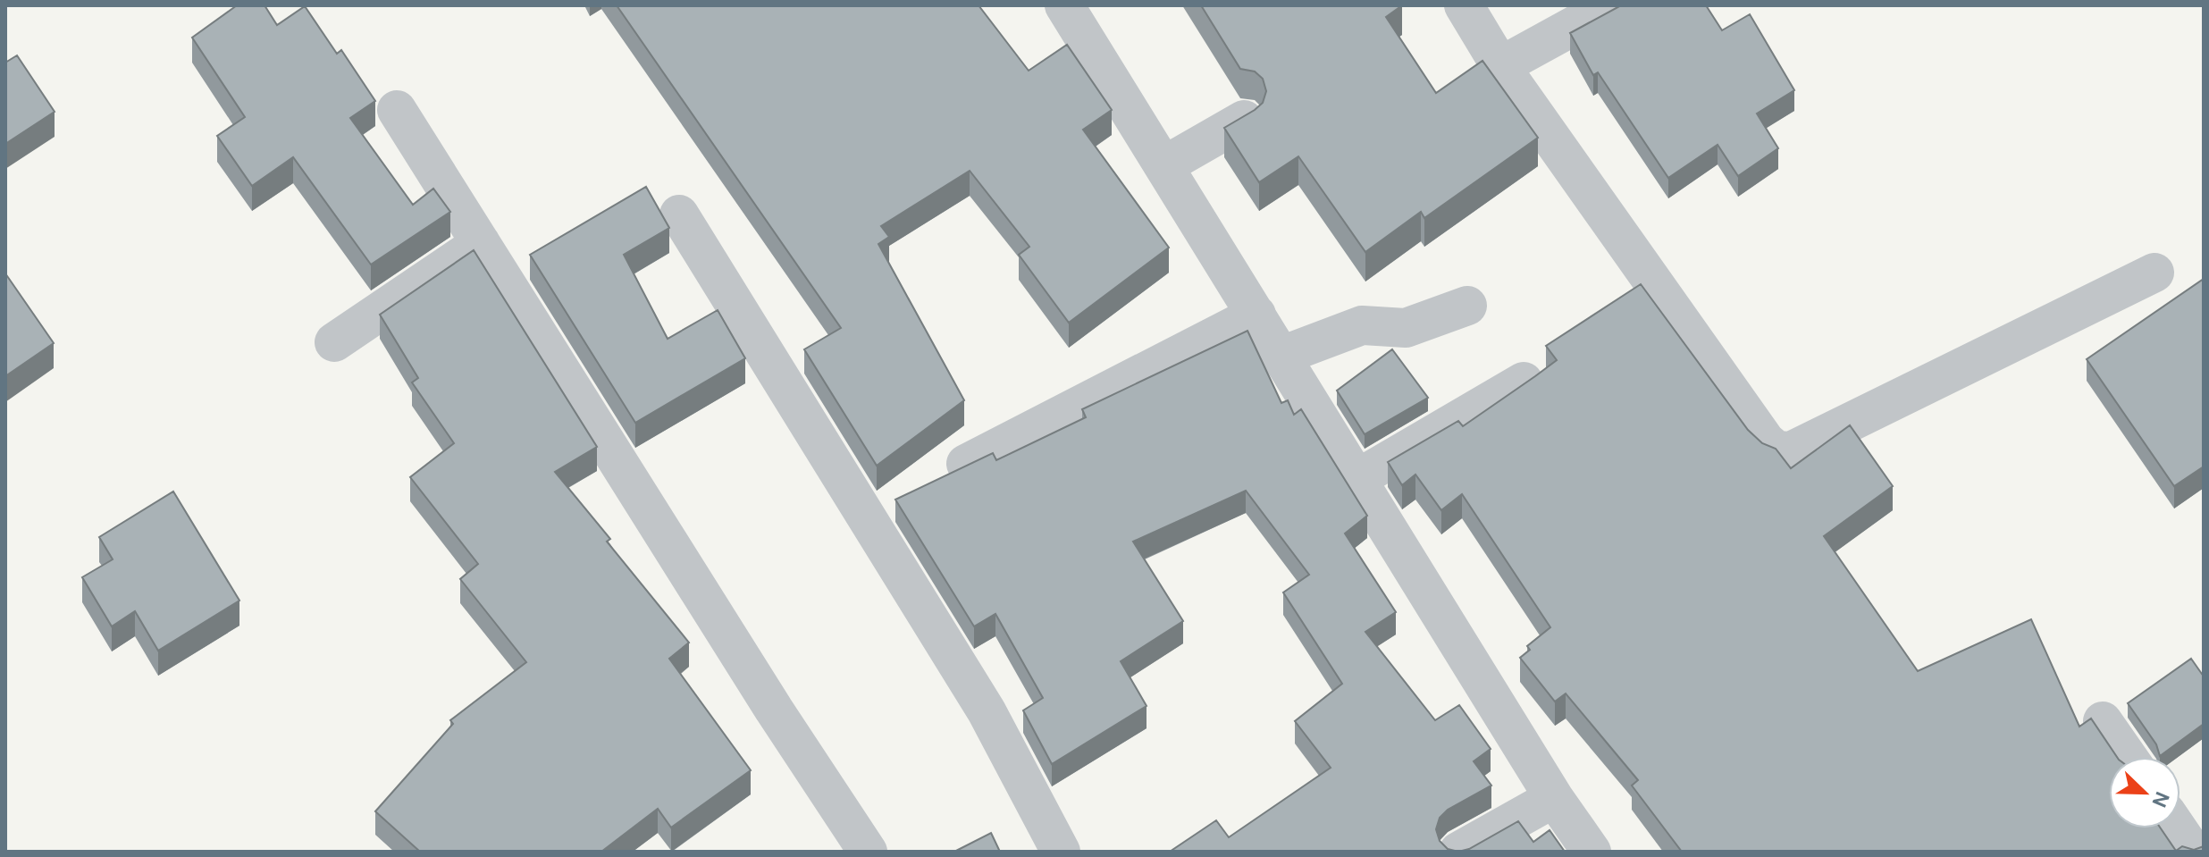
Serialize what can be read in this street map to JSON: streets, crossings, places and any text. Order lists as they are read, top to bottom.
{
  "north": "bottom right"
}
